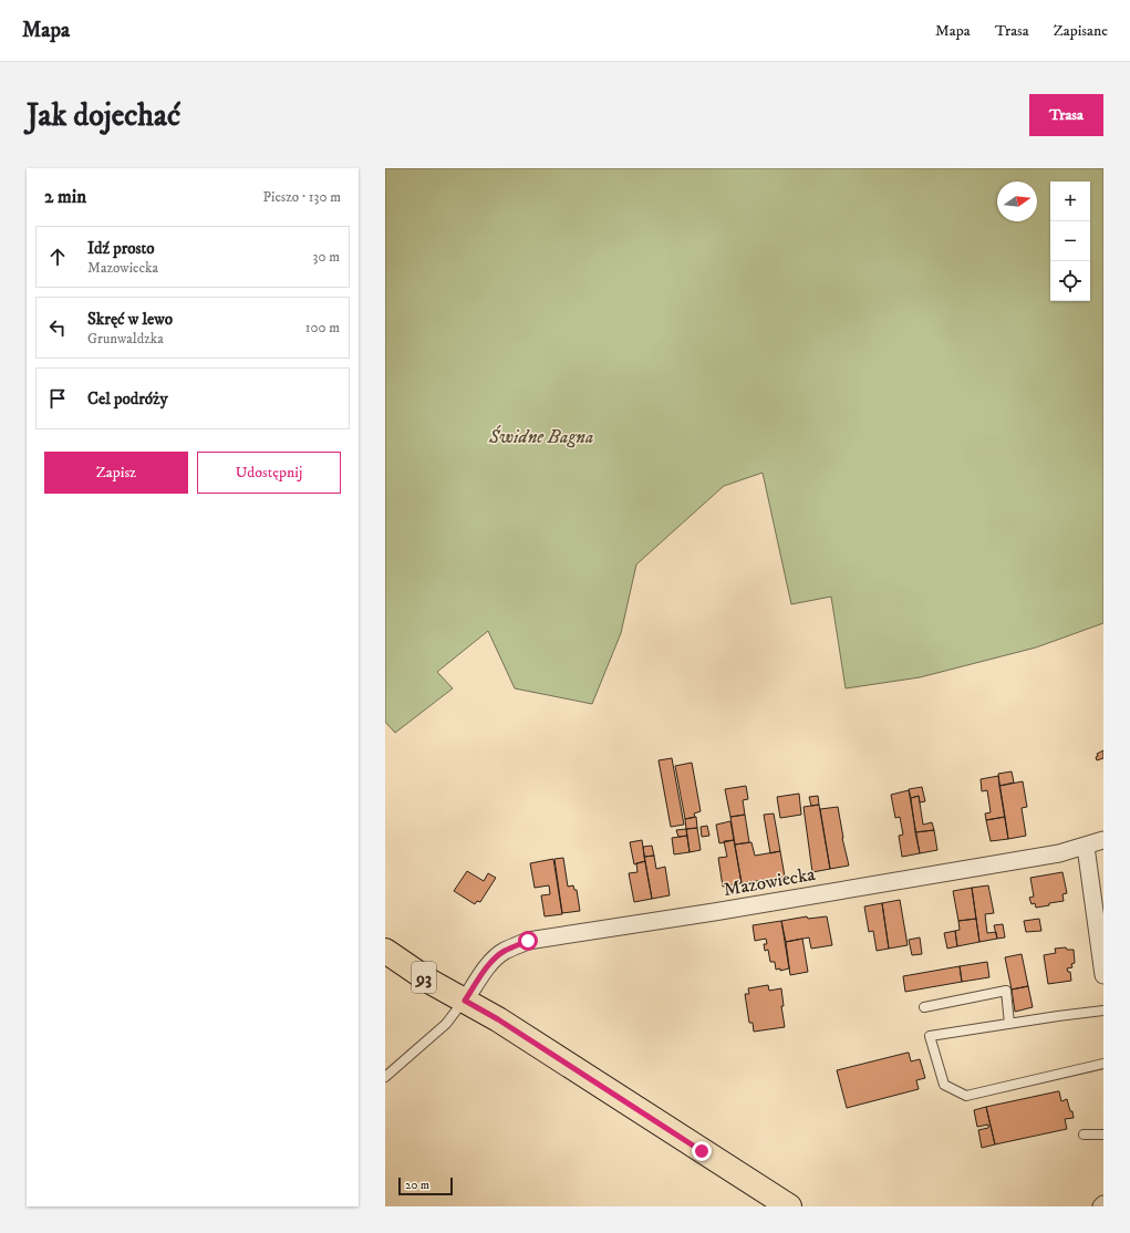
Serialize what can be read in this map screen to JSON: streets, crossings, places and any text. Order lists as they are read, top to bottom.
{
  "streets": {
    "main road": ["93"],
    "street": ["Mazowiecka"]
  },
  "crossings": [
    ["Mazowiecka", "93"]
  ],
  "parks": ["Świdne Bagna"],
  "scale_bar": "20 m",
  "north": "right",
  "page": {
    "header": "Mapa",
    "nav": ["Mapa", "Trasa", "Zapisane"],
    "buttons": [
      "Trasa",
      ["Zapisz", "Udostępnij"]
    ],
    "title": "Jak dojechać",
    "heading": ["2 min", "Pieszo · 130 m"],
    "map_buttons": ["+", "−"],
    "list": [
      ["Idź prosto", "Mazowiecka", "30 m"],
      ["Skręć w lewo", "Grunwaldzka", "100 m"],
      "Cel podróży"
    ],
    "scale": "20 m"
  }
}
